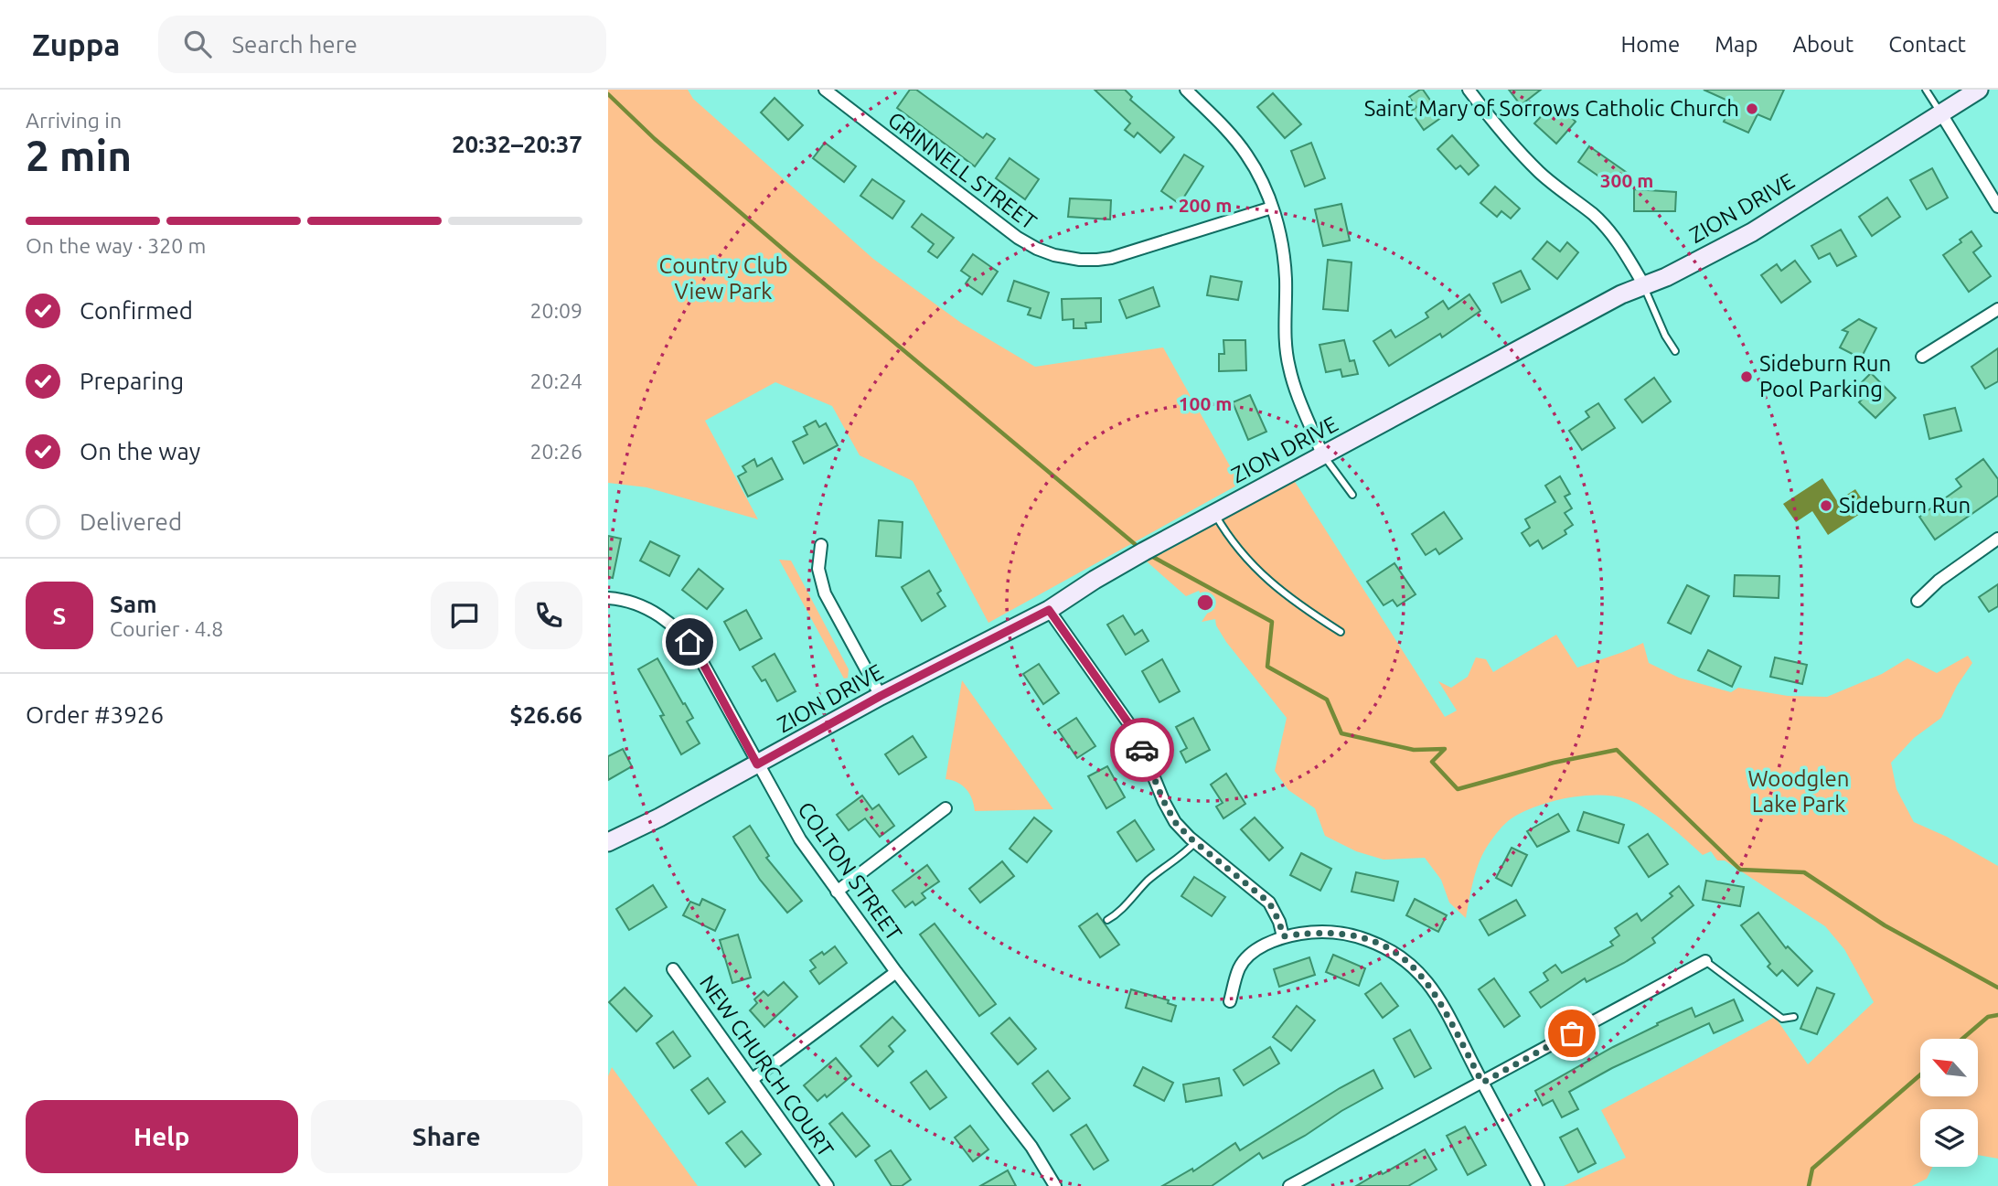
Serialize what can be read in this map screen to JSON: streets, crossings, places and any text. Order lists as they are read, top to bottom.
{
  "streets": {
    "main road": ["ZION DRIVE"],
    "street": ["GRINNELL STREET", "COLTON STREET", "NEW CHURCH COURT"]
  },
  "crossings": [
    ["ZION DRIVE", "COLTON STREET"]
  ],
  "parks": ["Country Club View Park", "Woodglen Lake Park"],
  "places": ["Saint Mary of Sorrows Catholic Church", "Sideburn Run Pool Parking", "Sideburn Run"],
  "north": "top left",
  "page": {
    "header": "Zuppa",
    "search": "Search here",
    "nav": [
      "Home",
      "Map",
      "About",
      "Contact"
    ],
    "heading": ["2 min", "Arriving in", "20:32–20:37"],
    "panel": [
      "Sam",
      "Courier · 4.8",
      "Order #3926",
      "$26.66"
    ],
    "bar": "On the way · 320 m",
    "list": [
      ["Confirmed", "20:09"],
      ["Preparing", "20:24"],
      ["On the way", "20:26"],
      "Delivered"
    ],
    "round": "S",
    "buttons": ["Help", "Share"]
  },
  "rings": ["300 m", "200 m", "100 m"]
}
